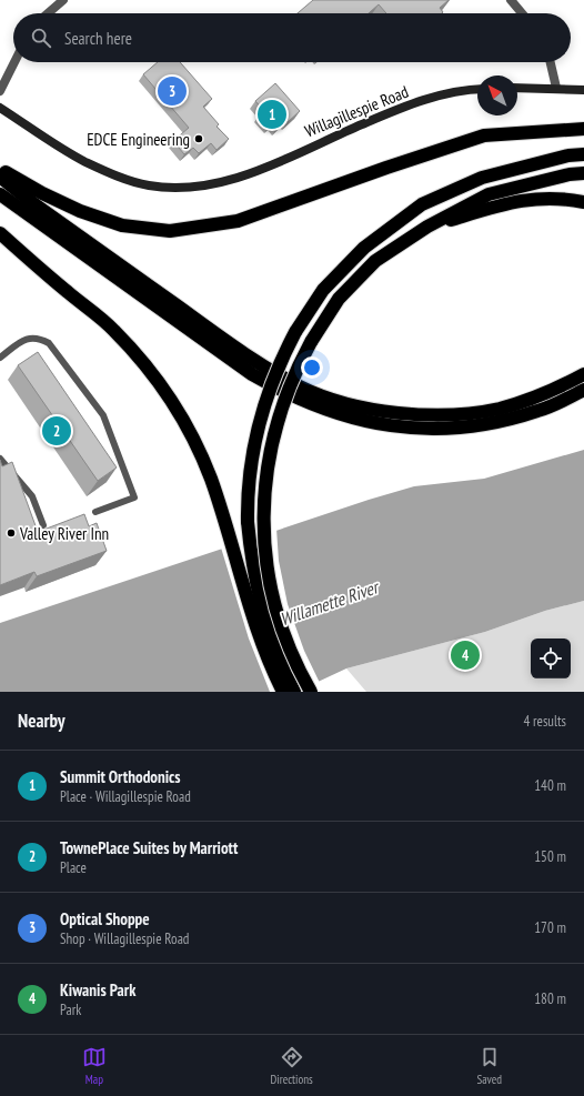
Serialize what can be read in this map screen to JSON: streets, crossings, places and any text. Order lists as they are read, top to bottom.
{
  "streets": {
    "street": ["Willagillespie Road"]
  },
  "water": ["Willamette River"],
  "places": ["EDCE Engineering", "Valley River Inn"],
  "north": "top left",
  "page": {
    "search": "Search here",
    "pins": [
      "3",
      "1",
      "2",
      "4"
    ],
    "heading": ["Nearby", "4 results"],
    "list": [
      {
        "mark": "1",
        "name": "Summit Orthodonics",
        "note": "Place · Willagillespie Road",
        "value": "140 m"
      },
      {
        "mark": "2",
        "name": "TownePlace Suites by Marriott",
        "note": "Place",
        "value": "150 m"
      },
      {
        "mark": "3",
        "name": "Optical Shoppe",
        "note": "Shop · Willagillespie Road",
        "value": "170 m"
      },
      {
        "mark": "4",
        "name": "Kiwanis Park",
        "note": "Park",
        "value": "180 m"
      }
    ],
    "nav": ["Map", "Directions", "Saved"]
  }
}
